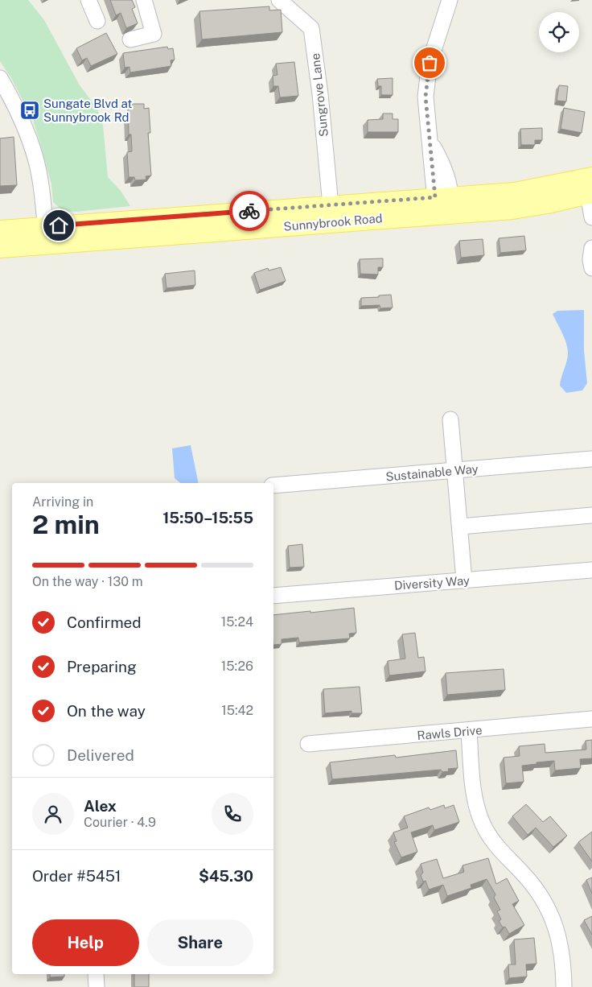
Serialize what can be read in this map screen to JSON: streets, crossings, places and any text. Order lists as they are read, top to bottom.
{
  "streets": {
    "main road": ["Sunnybrook Road"],
    "street": [
      "Sungrove Lane",
      "Sustainable Way",
      "Diversity Way",
      "Rawls Drive"
    ]
  },
  "crossings": [
    ["Sungrove Lane", "Sunnybrook Road"]
  ],
  "places": {
    "bus stop": ["Sungate Blvd at Sunnybrook Rd"]
  },
  "page": {
    "heading": ["2 min", "Arriving in", "15:50–15:55"],
    "panel": [
      "Alex",
      "Courier · 4.9",
      "Order #5451",
      "$45.30"
    ],
    "bar": "On the way · 130 m",
    "list": [
      ["Confirmed", "15:24"],
      ["Preparing", "15:26"],
      ["On the way", "15:42"],
      "Delivered"
    ],
    "buttons": ["Help", "Share"]
  }
}
